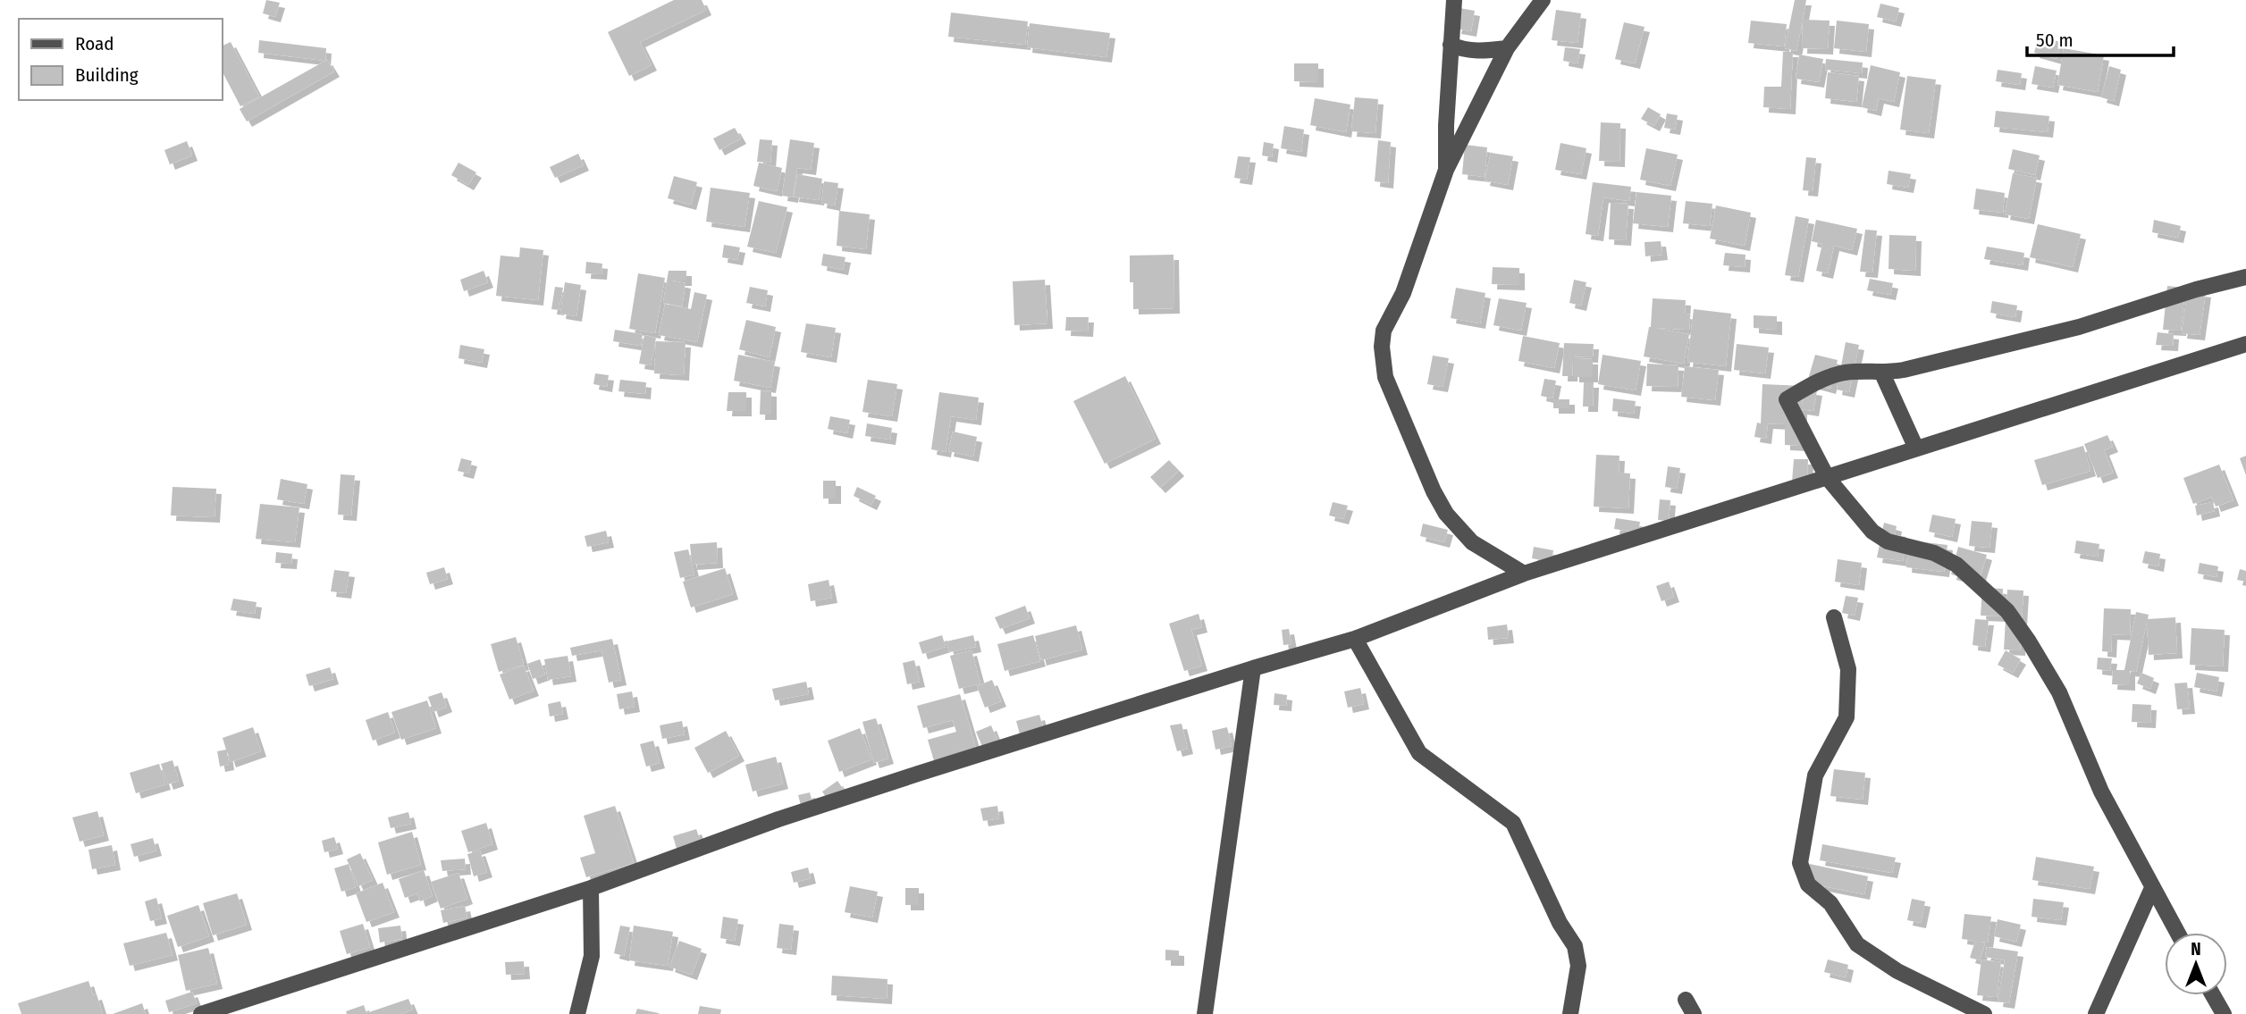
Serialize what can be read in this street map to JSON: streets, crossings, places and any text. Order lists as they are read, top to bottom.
{
  "legend": ["Road", "Building"],
  "scale_bar": "50 m",
  "north": "top"
}
